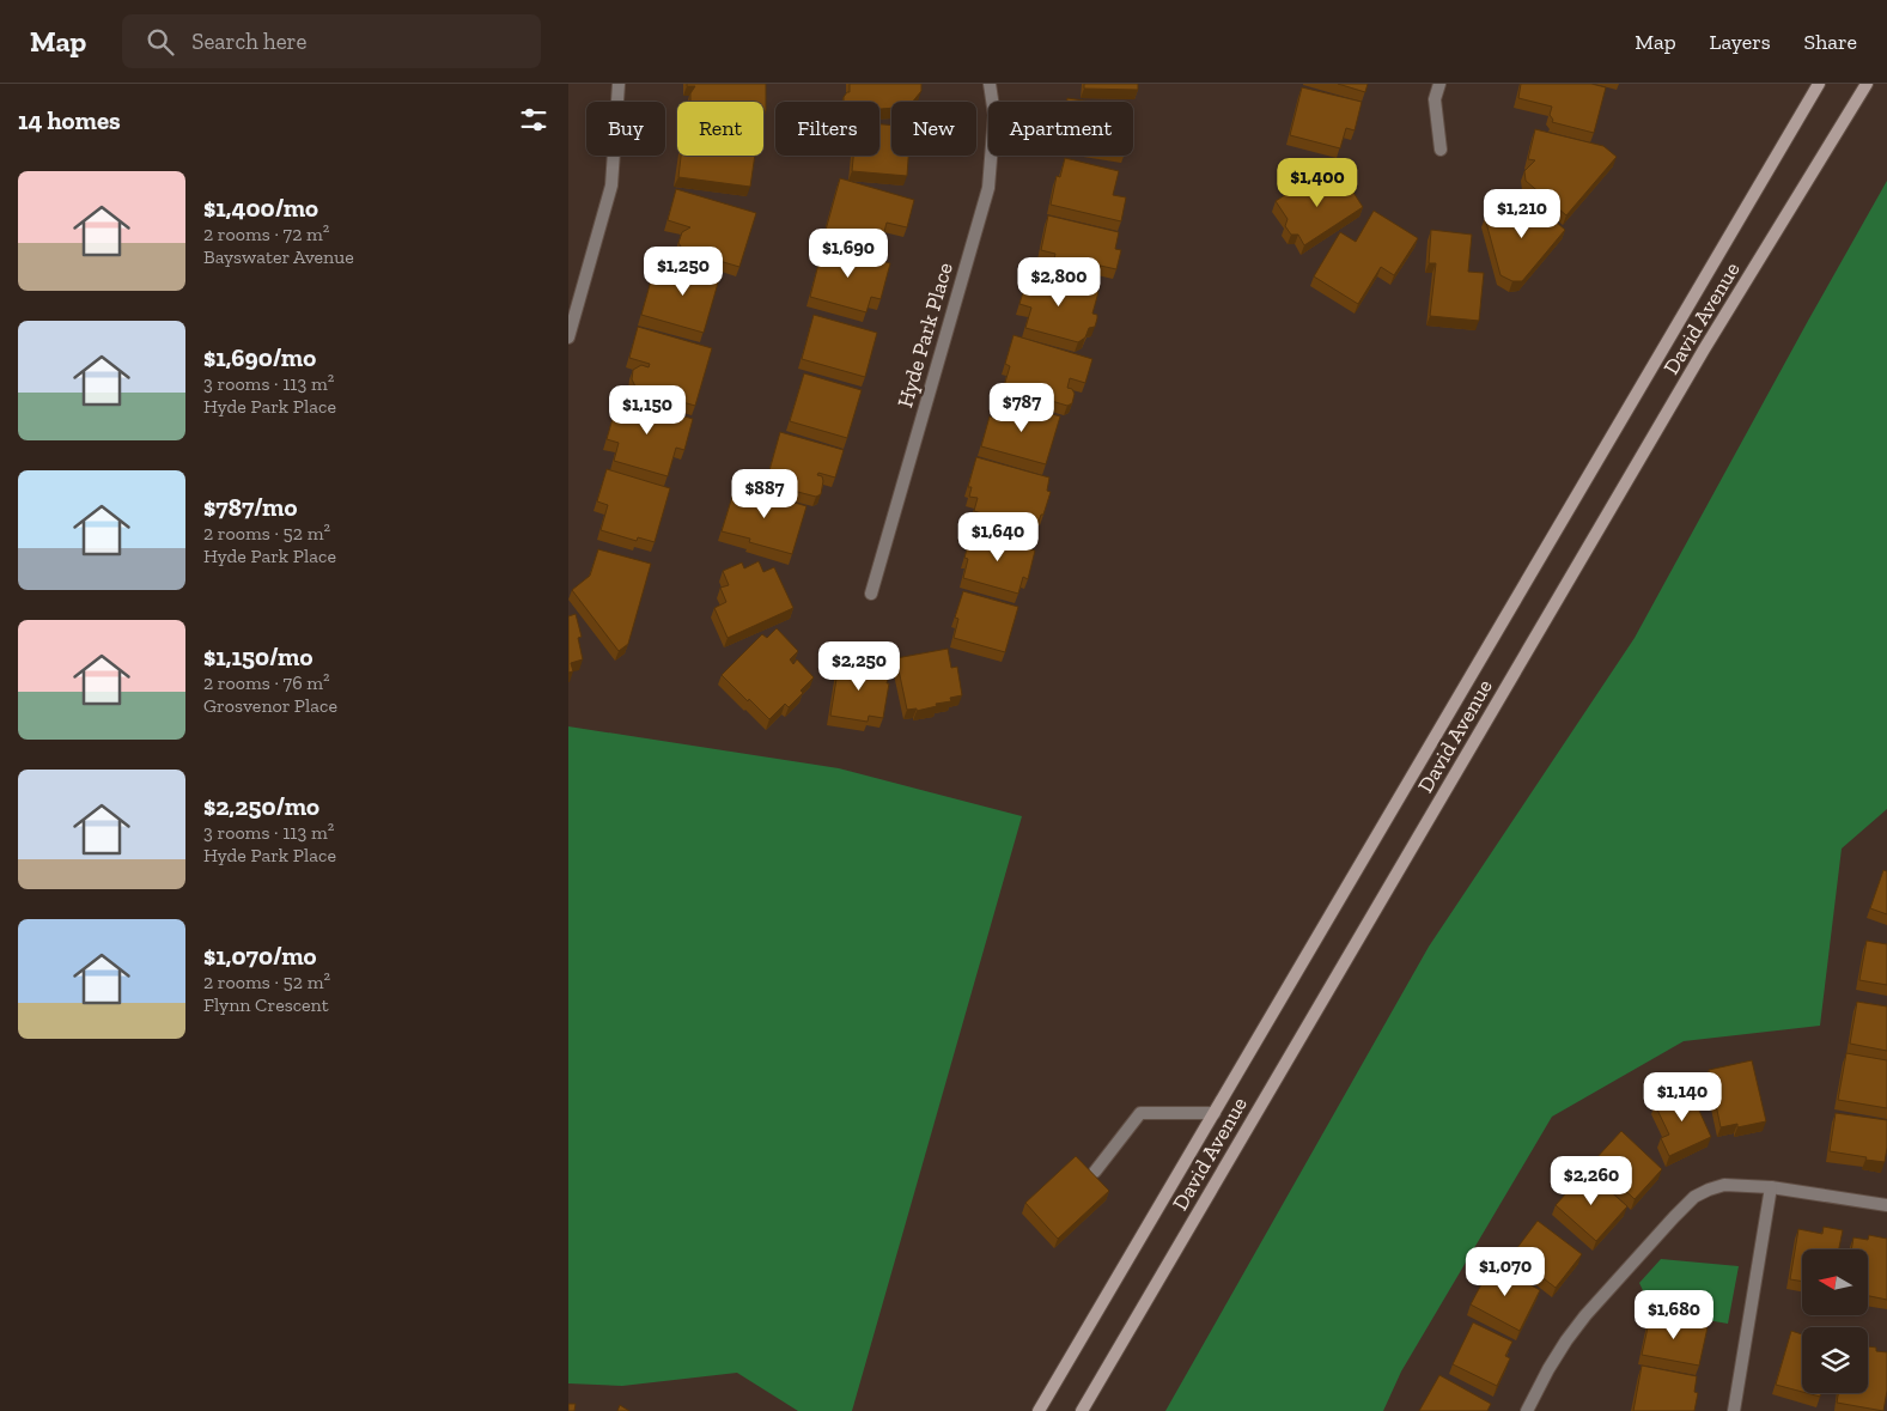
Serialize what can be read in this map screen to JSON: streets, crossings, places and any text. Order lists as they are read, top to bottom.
{
  "streets": {
    "main road": ["David Avenue"],
    "street": ["Hyde Park Place"]
  },
  "north": "left",
  "page": {
    "header": "Map",
    "search": "Search here",
    "nav": ["Map", "Layers", "Share"],
    "heading": "14 homes",
    "chip": [
      "Buy",
      "Rent",
      "Filters",
      "New",
      "Apartment"
    ],
    "list": [
      {
        "name": "$1,400/mo",
        "note": "2 rooms · 72 m² · Bayswater Avenue"
      },
      {
        "name": "$1,690/mo",
        "note": "3 rooms · 113 m² · Hyde Park Place"
      },
      {
        "name": "$787/mo",
        "note": "2 rooms · 52 m² · Hyde Park Place"
      },
      {
        "name": "$1,150/mo",
        "note": "2 rooms · 76 m² · Grosvenor Place"
      },
      {
        "name": "$2,250/mo",
        "note": "3 rooms · 113 m² · Hyde Park Place"
      },
      {
        "name": "$1,070/mo",
        "note": "2 rooms · 52 m² · Flynn Crescent"
      }
    ],
    "price": [
      "$1,400",
      "$1,210",
      "$1,690",
      "$1,250",
      "$2,800",
      "$787",
      "$1,150",
      "$887",
      "$1,640",
      "$2,250",
      "$1,140",
      "$2,260",
      "$1,070",
      "$1,680"
    ]
  }
}
